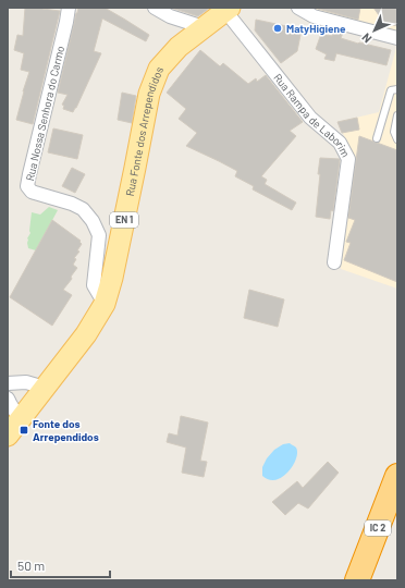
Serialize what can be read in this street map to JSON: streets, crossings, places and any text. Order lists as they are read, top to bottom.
{
  "streets": {
    "highway": ["IC 2"],
    "main road": ["Rua Fonte dos Arrependidos", "EN 1"],
    "street": ["Rua Nossa Senhora do Carmo", "Rua Rampa de Laborim"]
  },
  "crossings": [
    ["Rua Nossa Senhora do Carmo", "Rua Fonte dos Arrependidos"],
    ["Rua Rampa de Laborim", "Rua Fonte dos Arrependidos"]
  ],
  "places": {
    "other": ["MatyHigiene"],
    "transit": ["Fonte dos Arrependidos"]
  },
  "scale_bar": "50 m",
  "north": "bottom left"
}
